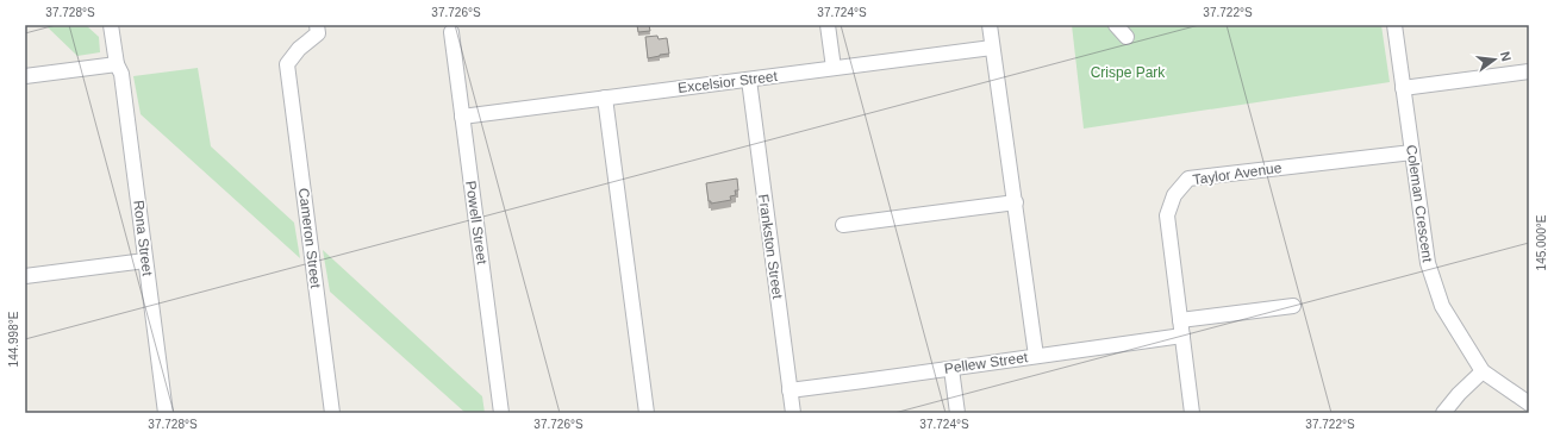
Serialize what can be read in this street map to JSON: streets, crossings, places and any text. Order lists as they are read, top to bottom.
{
  "streets": {
    "street": [
      "Excelsior Street",
      "Taylor Avenue",
      "Coleman Crescent",
      "Powell Street",
      "Rona Street",
      "Cameron Street",
      "Frankston Street",
      "Pellew Street"
    ]
  },
  "crossings": [
    ["Excelsior Street", "Powell Street"],
    ["Excelsior Street", "Frankston Street"],
    ["Taylor Avenue", "Coleman Crescent"],
    ["Taylor Avenue", "Pellew Street"],
    ["Frankston Street", "Pellew Street"]
  ],
  "parks": ["Crispe Park"],
  "north": "right",
  "coordinates": [
    "37.728°S",
    "37.726°S",
    "37.724°S",
    "37.722°S",
    "145.000°E",
    "144.998°E"
  ]
}
